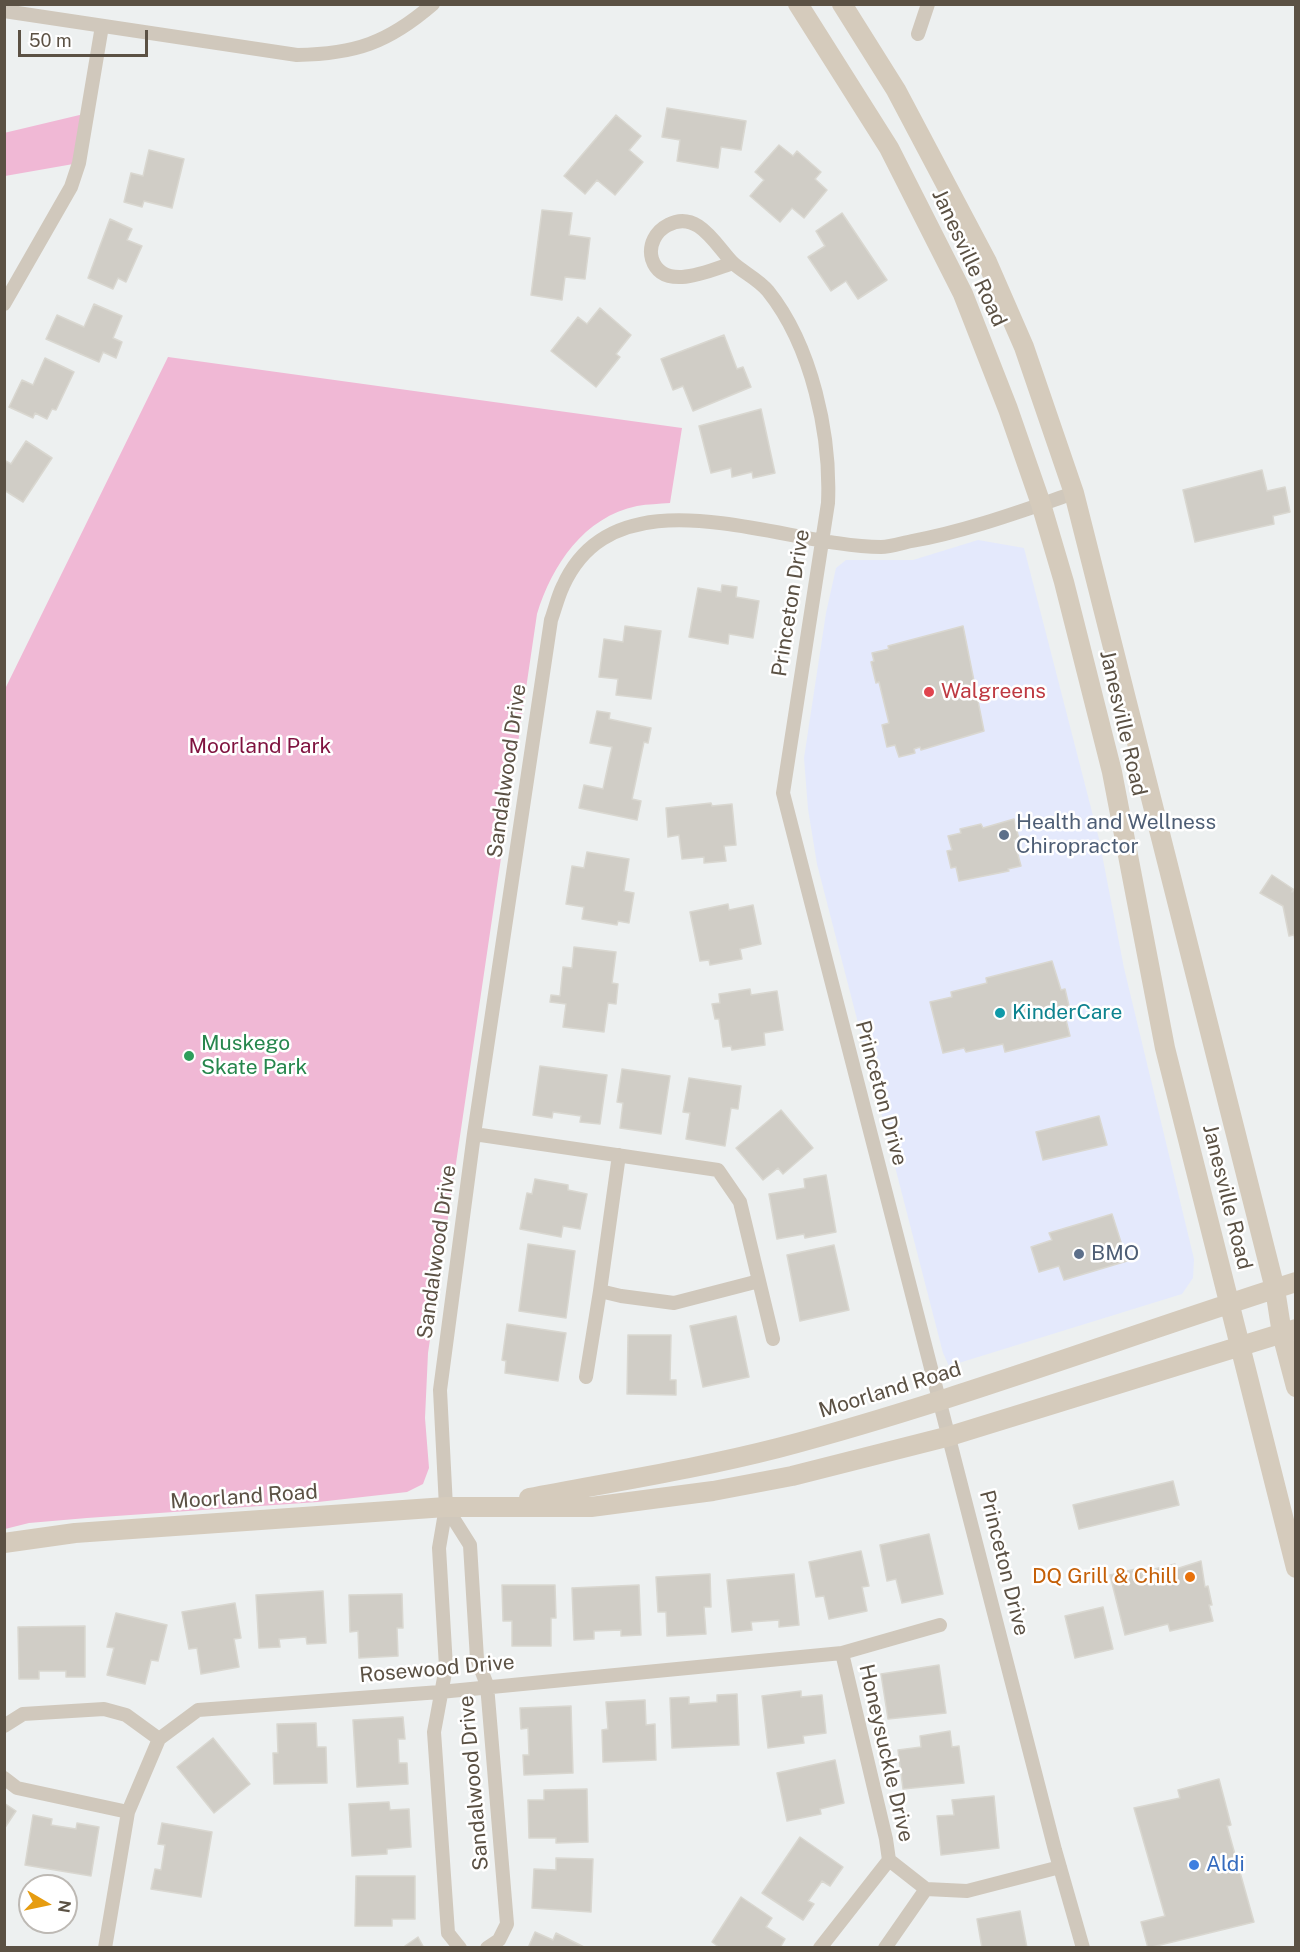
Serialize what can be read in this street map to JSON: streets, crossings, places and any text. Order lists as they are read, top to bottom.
{
  "streets": {
    "main road": ["Janesville Road", "Moorland Road"],
    "street": [
      "Princeton Drive",
      "Sandalwood Drive",
      "Rosewood Drive",
      "Honeysuckle Drive"
    ]
  },
  "crossings": [
    ["Janesville Road", "Sandalwood Drive"],
    ["Janesville Road", "Moorland Road"],
    ["Princeton Drive", "Sandalwood Drive"],
    ["Princeton Drive", "Moorland Road"],
    ["Sandalwood Drive", "Moorland Road"],
    ["Sandalwood Drive", "Rosewood Drive"],
    ["Rosewood Drive", "Honeysuckle Drive"]
  ],
  "parks": ["Moorland Park"],
  "places": [
    "Walgreens",
    "Health and Wellness Chiropractor",
    "KinderCare",
    "Muskego Skate Park",
    "BMO",
    "DQ Grill & Chill",
    "Aldi"
  ],
  "scale_bar": "50 m",
  "north": "right"
}
